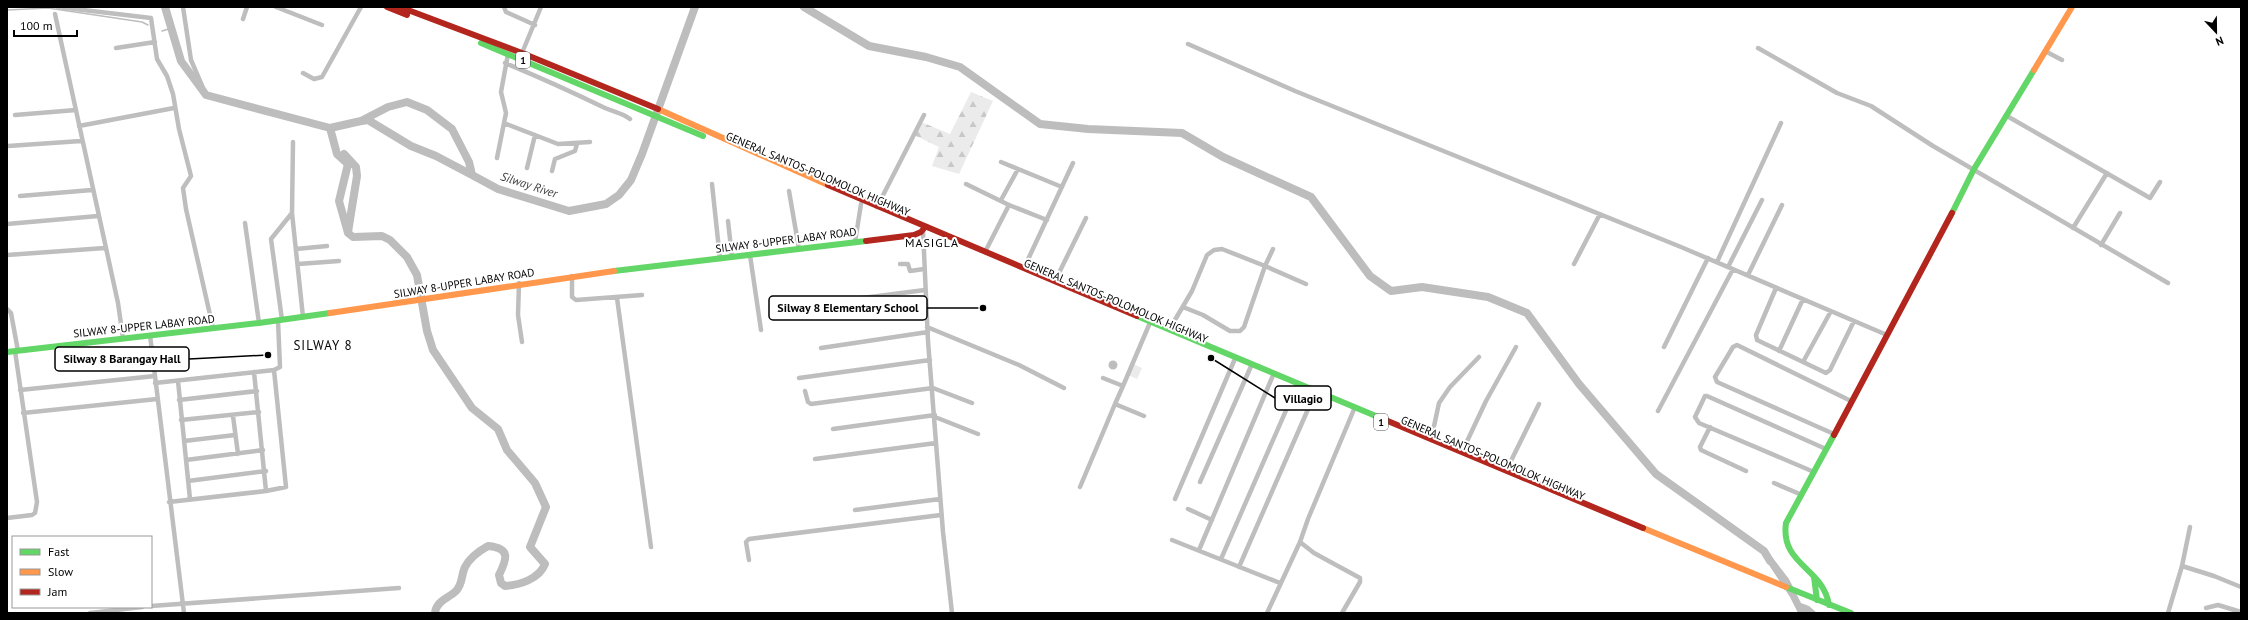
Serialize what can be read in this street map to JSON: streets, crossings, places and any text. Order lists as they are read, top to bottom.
{
  "streets": {
    "main road": ["1", "GENERAL SANTOS-POLOMOLOK HIGHWAY", "SILWAY 8-UPPER LABAY ROAD"]
  },
  "crossings": [
    ["1", "GENERAL SANTOS-POLOMOLOK HIGHWAY"],
    ["1", "SILWAY 8-UPPER LABAY ROAD"],
    ["GENERAL SANTOS-POLOMOLOK HIGHWAY", "SILWAY 8-UPPER LABAY ROAD"]
  ],
  "districts": ["MASIGLA", "SILWAY 8"],
  "water": ["Silway River"],
  "places": ["Silway 8 Elementary School", "Silway 8 Barangay Hall", "Villagio"],
  "legend": ["Fast", "Slow", "Jam"],
  "scale_bar": "100 m",
  "north": "bottom"
}
